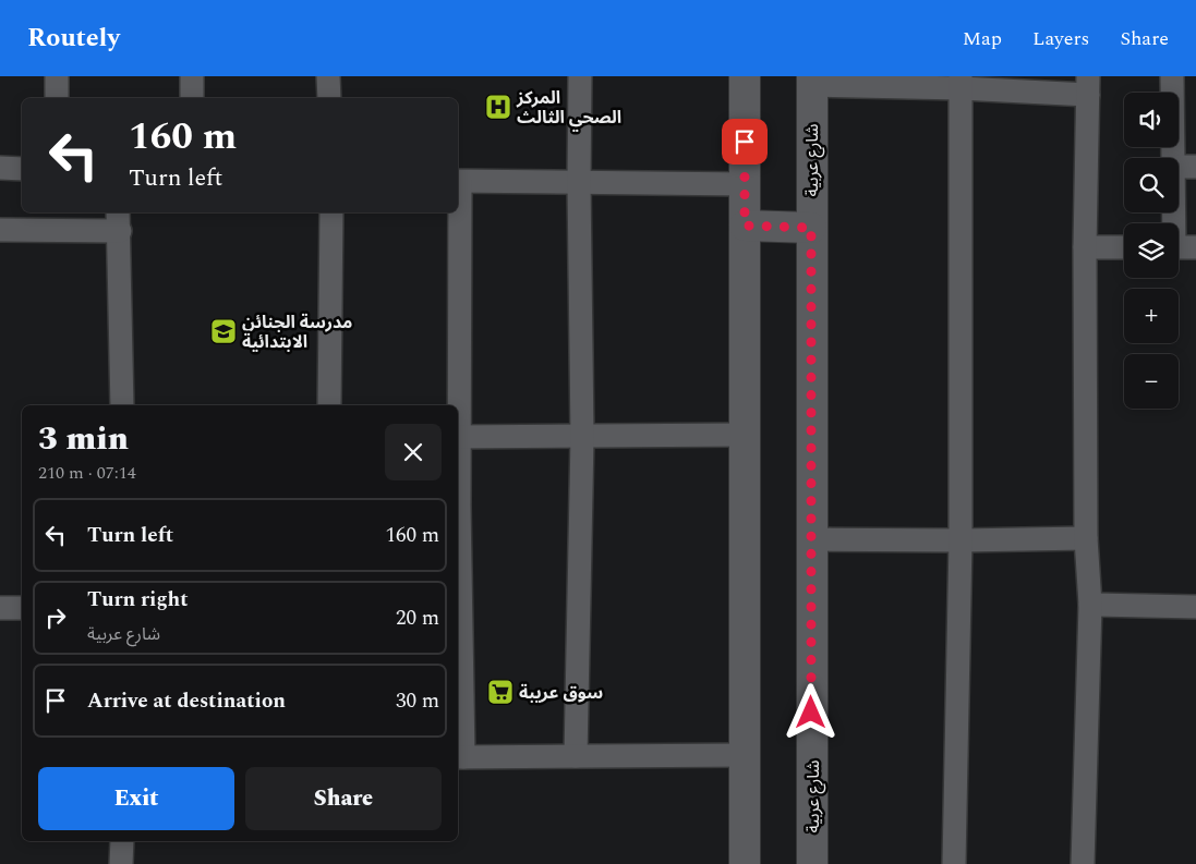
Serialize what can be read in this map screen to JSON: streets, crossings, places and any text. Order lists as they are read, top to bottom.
{
  "streets": {
    "main road": ["شارع عربية"]
  },
  "places": {
    "hospital": ["المركز الصحي الثالث"],
    "school or university": ["مدرسة الجنائن الابتدائية"],
    "supermarket": ["سوق عريبة"]
  },
  "page": {
    "header": "Routely",
    "nav": ["Map", "Layers", "Share"],
    "map_buttons": ["+", "−"],
    "turn": ["160 m", "Turn left"],
    "heading": ["3 min", "210 m · 07:14"],
    "list": [
      {
        "name": "Turn left",
        "value": "160 m"
      },
      {
        "name": "Turn right",
        "note": "شارع عربية",
        "value": "20 m"
      },
      {
        "name": "Arrive at destination",
        "value": "30 m"
      }
    ],
    "buttons": ["Exit", "Share"]
  }
}
